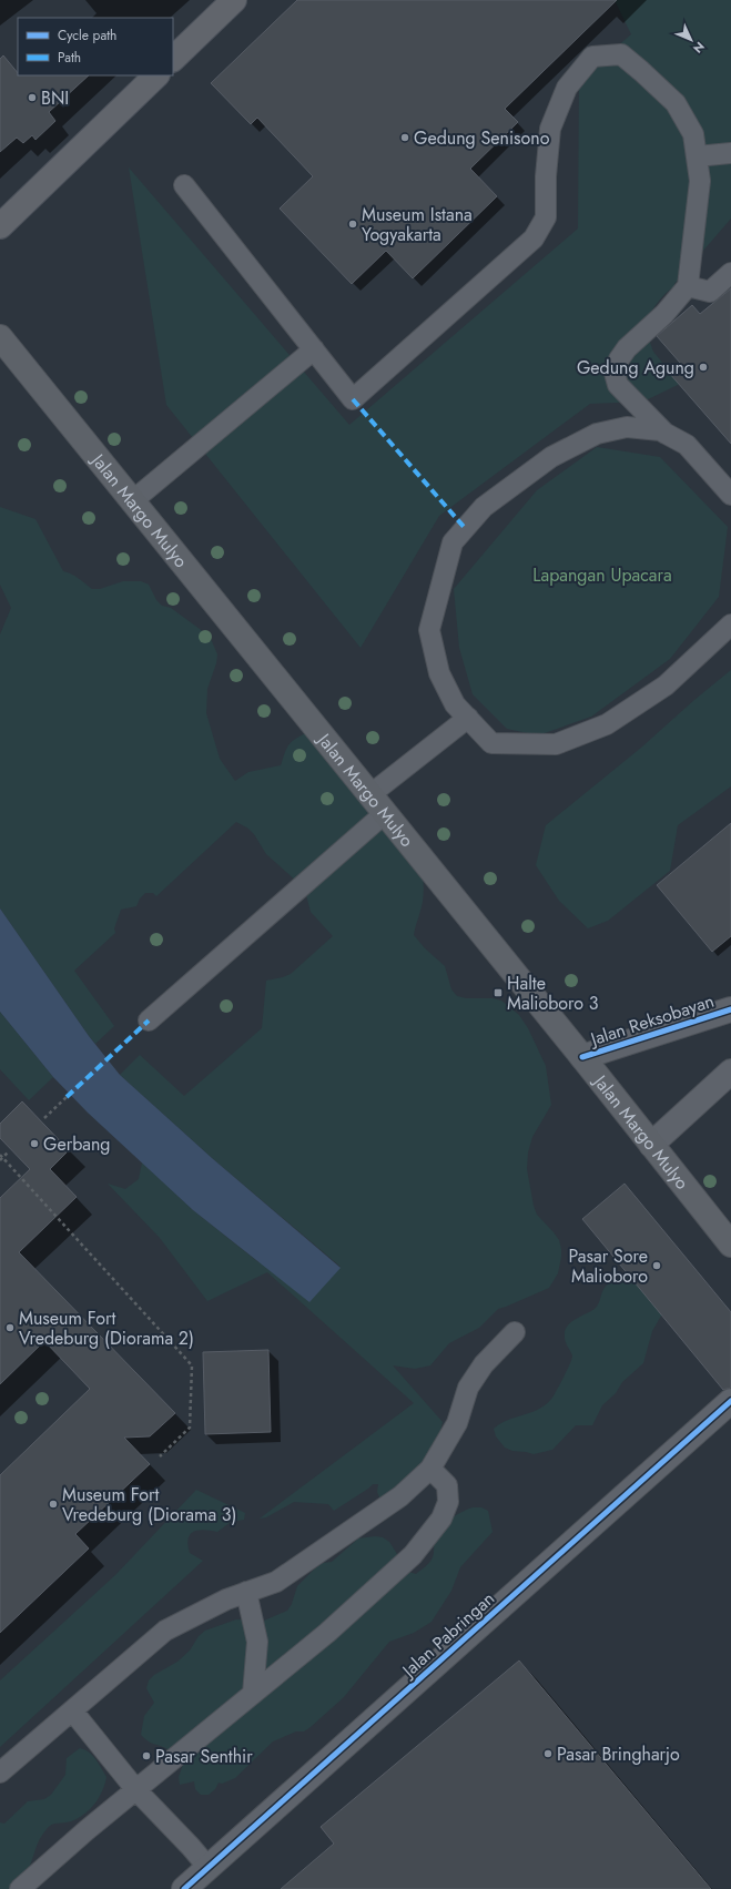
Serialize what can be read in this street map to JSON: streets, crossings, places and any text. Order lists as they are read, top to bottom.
{
  "streets": {
    "main road": ["Jalan Margo Mulyo"],
    "street": ["Jalan Reksobayan", "Jalan Pabringan"]
  },
  "crossings": [
    ["Jalan Margo Mulyo", "Jalan Reksobayan"]
  ],
  "parks": ["Lapangan Upacara"],
  "places": {
    "other": [
      "BNI",
      "Gedung Senisono",
      "Museum Istana Yogyakarta",
      "Gedung Agung",
      "Gerbang",
      "Pasar Sore Malioboro",
      "Museum Fort Vredeburg (Diorama 2)",
      "Museum Fort Vredeburg (Diorama 3)",
      "Pasar Bringharjo",
      "Pasar Senthir"
    ],
    "transit": ["Halte Malioboro 3"]
  },
  "legend": ["Cycle path", "Path"],
  "north": "bottom right"
}
